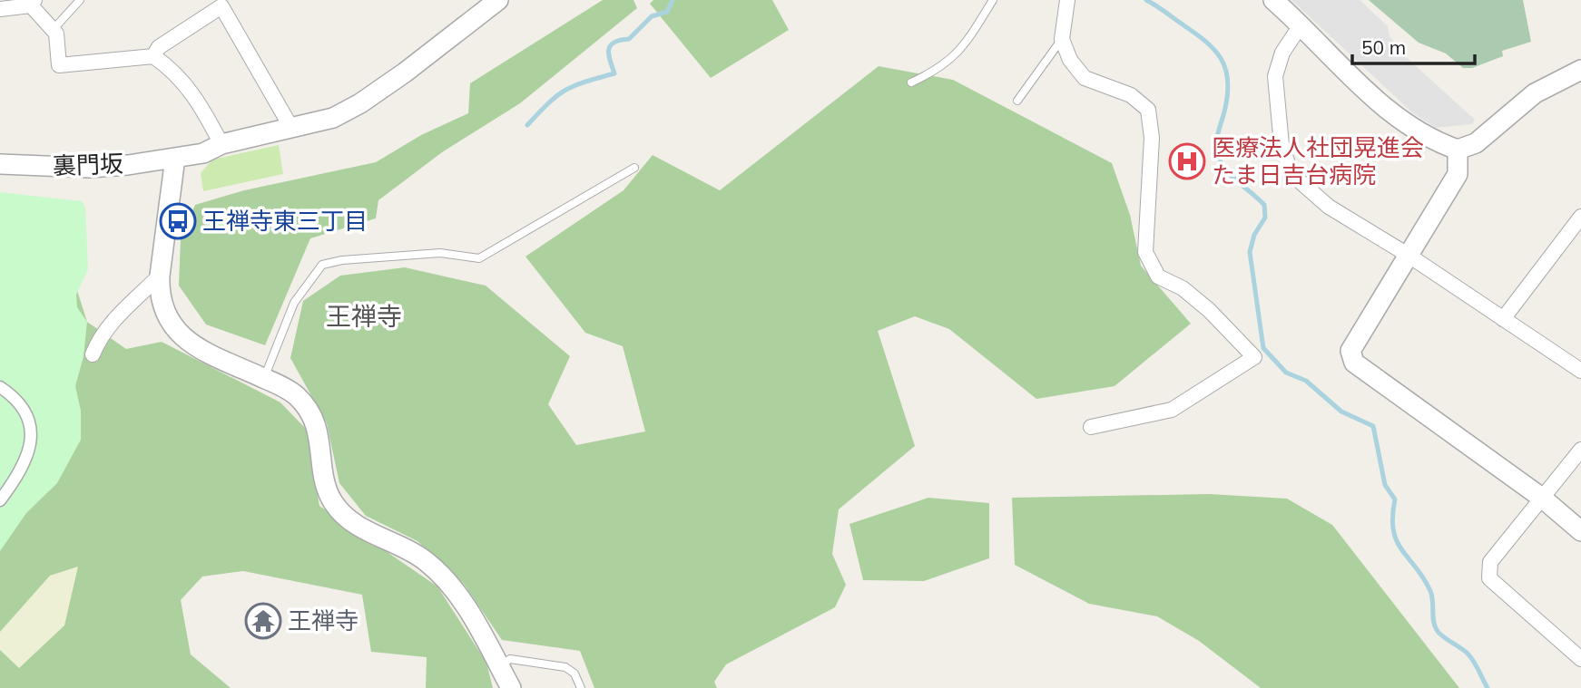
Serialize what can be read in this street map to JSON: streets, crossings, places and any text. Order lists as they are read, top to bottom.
{
  "streets": {
    "street": ["裏門坂"]
  },
  "districts": ["王禅寺"],
  "places": {
    "hospital": ["医療法人社団晃進会 たま日吉台病院"],
    "bus stop": ["王禅寺東三丁目"],
    "temple": ["王禅寺"]
  },
  "scale_bar": "50 m"
}
